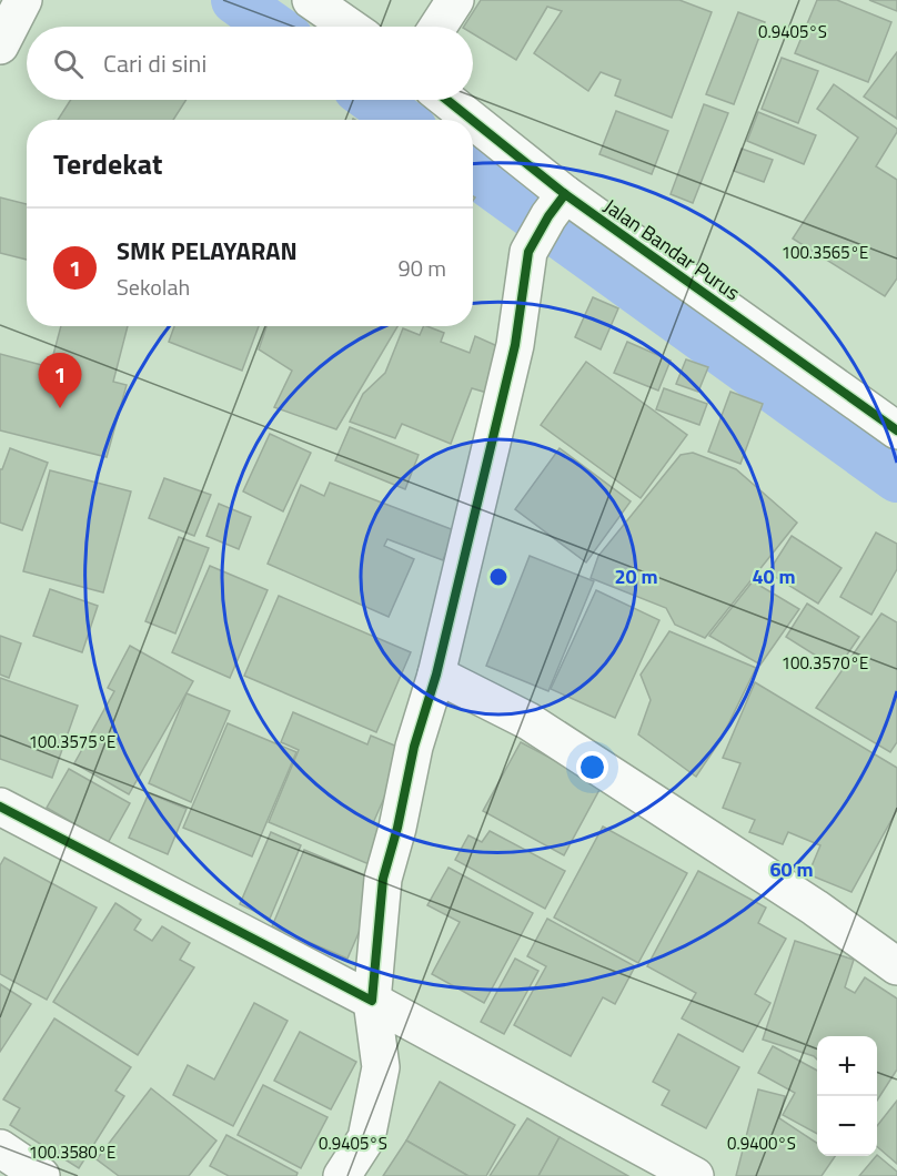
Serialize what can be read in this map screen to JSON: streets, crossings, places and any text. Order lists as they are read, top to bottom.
{
  "streets": {
    "street": ["Jalan Bandar Purus"]
  },
  "page": {
    "search": "Cari di sini",
    "heading": "Terdekat",
    "list": [
      {
        "mark": "1",
        "name": "SMK PELAYARAN",
        "note": "Sekolah",
        "value": "90 m"
      }
    ],
    "pins": "1",
    "map_buttons": ["+", "−"]
  },
  "coordinates": [
    "0.9405°S",
    "100.3565°E",
    "100.3570°E",
    "100.3575°E",
    "0.9400°S",
    "100.3580°E"
  ],
  "rings": ["20 m", "40 m", "60 m"]
}
